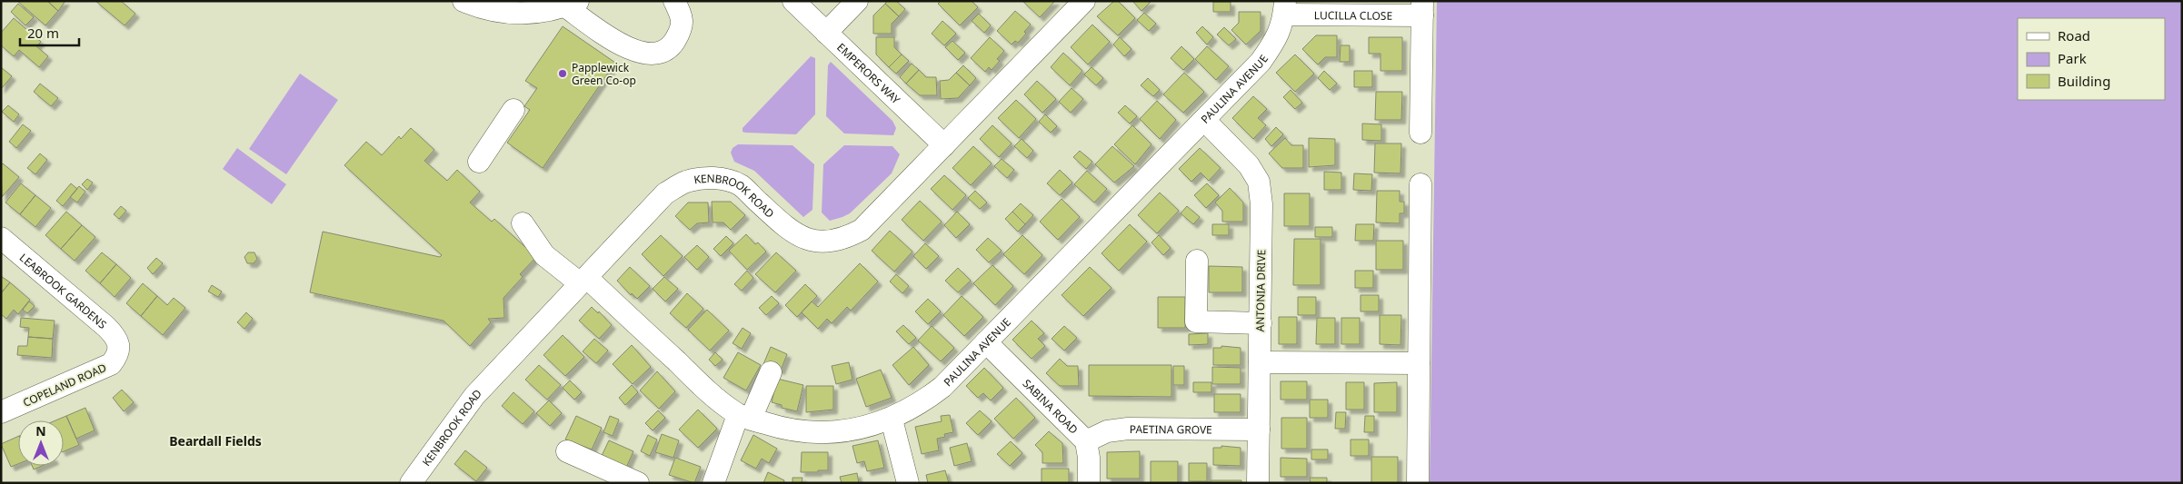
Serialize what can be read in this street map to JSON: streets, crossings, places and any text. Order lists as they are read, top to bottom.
{
  "streets": {
    "street": [
      "LUCILLA CLOSE",
      "EMPERORS WAY",
      "PAULINA AVENUE",
      "KENBROOK ROAD",
      "ANTONIA DRIVE",
      "LEABROOK GARDENS",
      "COPELAND ROAD",
      "SABINA ROAD",
      "PAETINA GROVE"
    ]
  },
  "crossings": [
    ["LUCILLA CLOSE", "PAULINA AVENUE"],
    ["EMPERORS WAY", "KENBROOK ROAD"],
    ["PAULINA AVENUE", "KENBROOK ROAD"],
    ["PAULINA AVENUE", "ANTONIA DRIVE"],
    ["PAULINA AVENUE", "SABINA ROAD"],
    ["ANTONIA DRIVE", "PAETINA GROVE"],
    ["LEABROOK GARDENS", "COPELAND ROAD"],
    ["SABINA ROAD", "PAETINA GROVE"]
  ],
  "districts": ["Beardall Fields"],
  "places": ["Papplewick Green Co-op"],
  "legend": ["Road", "Park", "Building"],
  "scale_bar": "20 m",
  "north": "top"
}
